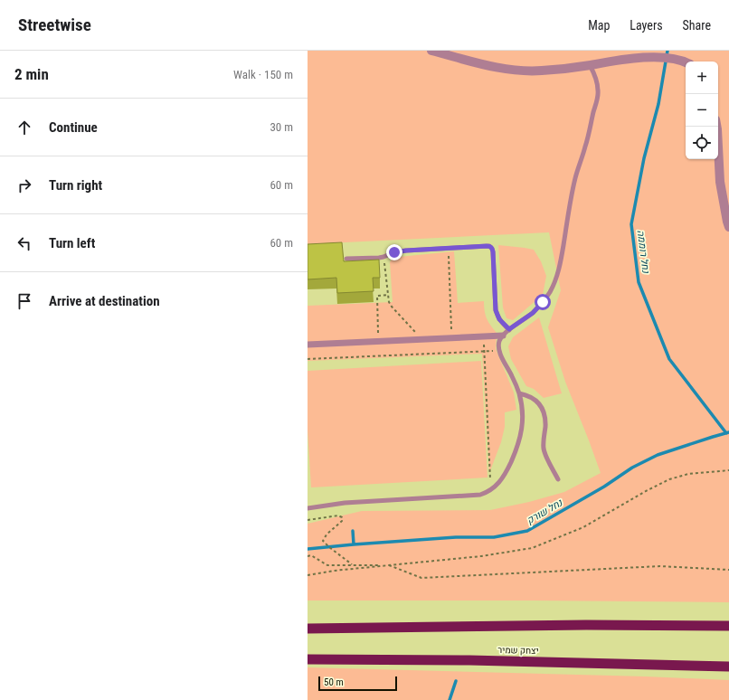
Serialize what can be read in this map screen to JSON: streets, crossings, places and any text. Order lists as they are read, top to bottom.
{
  "streets": {
    "highway": ["יצחק שמיר"]
  },
  "water": ["נחל רוממה", "נחל שורק"],
  "scale_bar": "50 m",
  "page": {
    "header": "Streetwise",
    "nav": ["Map", "Layers", "Share"],
    "heading": ["2 min", "Walk · 150 m"],
    "map_buttons": ["+", "−"],
    "list": [
      ["Continue", "30 m"],
      ["Turn right", "60 m"],
      ["Turn left", "60 m"],
      "Arrive at destination"
    ],
    "scale": "50 m"
  }
}
